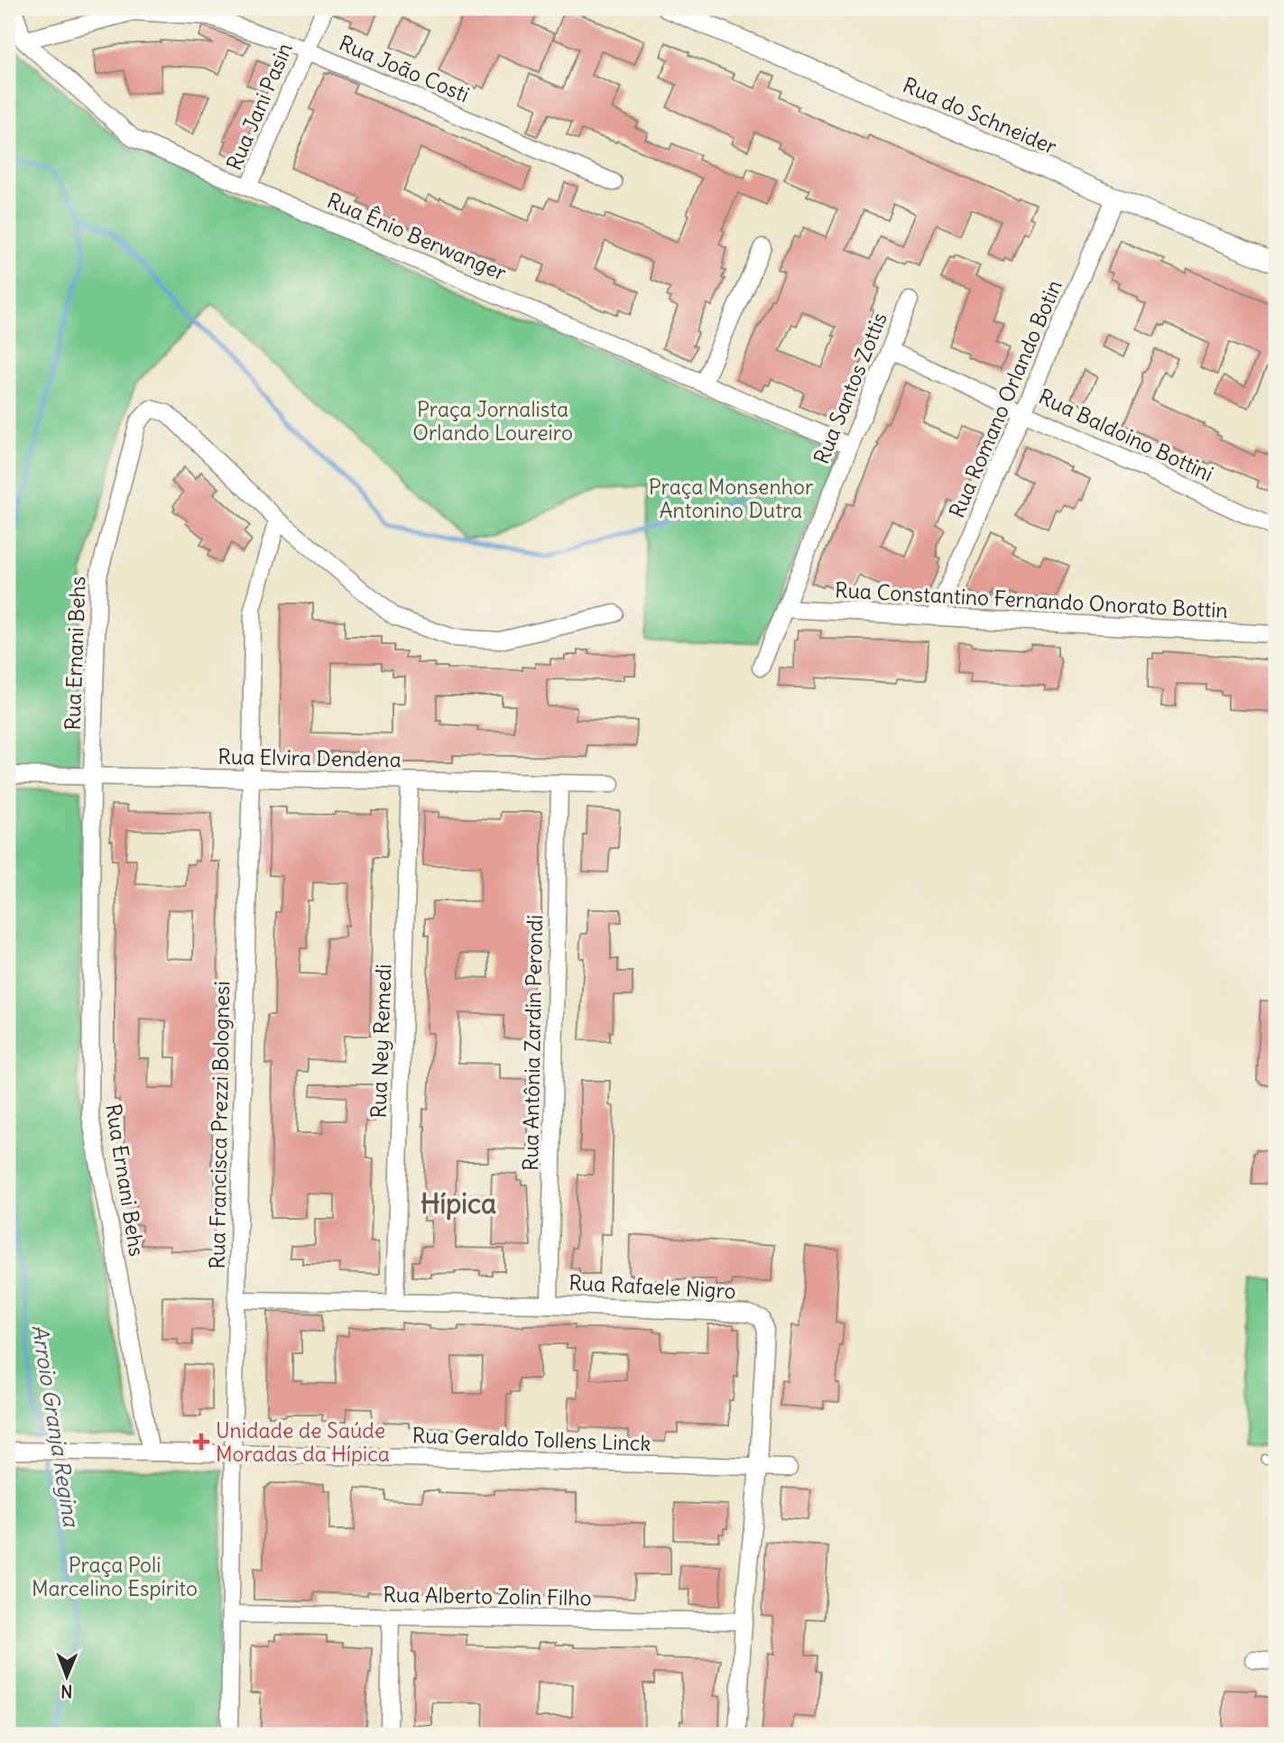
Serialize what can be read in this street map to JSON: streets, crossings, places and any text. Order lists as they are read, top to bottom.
{
  "streets": {
    "street": [
      "Rua João Costi",
      "Rua Jani Pasin",
      "Rua do Schneider",
      "Rua Ênio Berwanger",
      "Rua Santos Zottis",
      "Rua Romano Orlando Botin",
      "Rua Baldoino Bottini",
      "Rua Constantino Fernando Onorato Bottin",
      "Rua Ernani Behs",
      "Rua Elvira Dendena",
      "Rua Ney Remedi",
      "Rua Antônia Zardin Perondi",
      "Rua Francisca Prezzi Bolognesi",
      "Rua Rafaele Nigro",
      "Rua Geraldo Tollens Linck",
      "Rua Alberto Zolin Filho"
    ]
  },
  "crossings": [
    ["Rua João Costi", "Rua Jani Pasin"],
    ["Rua João Costi", "Rua Ênio Berwanger"],
    ["Rua Jani Pasin", "Rua Ênio Berwanger"],
    ["Rua do Schneider", "Rua Romano Orlando Botin"],
    ["Rua Ênio Berwanger", "Rua Santos Zottis"],
    ["Rua Santos Zottis", "Rua Baldoino Bottini"],
    ["Rua Santos Zottis", "Rua Constantino Fernando Onorato Bottin"],
    ["Rua Romano Orlando Botin", "Rua Baldoino Bottini"],
    ["Rua Romano Orlando Botin", "Rua Constantino Fernando Onorato Bottin"],
    ["Rua Ernani Behs", "Rua Elvira Dendena"],
    ["Rua Ernani Behs", "Rua Francisca Prezzi Bolognesi"],
    ["Rua Ernani Behs", "Rua Geraldo Tollens Linck"],
    ["Rua Elvira Dendena", "Rua Ney Remedi"],
    ["Rua Elvira Dendena", "Rua Antônia Zardin Perondi"],
    ["Rua Elvira Dendena", "Rua Francisca Prezzi Bolognesi"],
    ["Rua Ney Remedi", "Rua Rafaele Nigro"],
    ["Rua Antônia Zardin Perondi", "Rua Rafaele Nigro"],
    ["Rua Francisca Prezzi Bolognesi", "Rua Rafaele Nigro"],
    ["Rua Francisca Prezzi Bolognesi", "Rua Geraldo Tollens Linck"],
    ["Rua Francisca Prezzi Bolognesi", "Rua Alberto Zolin Filho"],
    ["Rua Rafaele Nigro", "Rua Geraldo Tollens Linck"],
    ["Rua Rafaele Nigro", "Rua Alberto Zolin Filho"]
  ],
  "districts": ["Hípica"],
  "water": ["Arroio Granja Regina"],
  "parks": ["Praça Jornalista Orlando Loureiro", "Praça Monsenhor Antonino Dutra", "Praça Poli Marcelino Espírito"],
  "places": {
    "health": ["Unidade de Saúde Moradas da Hípica"]
  },
  "north": "bottom"
}
